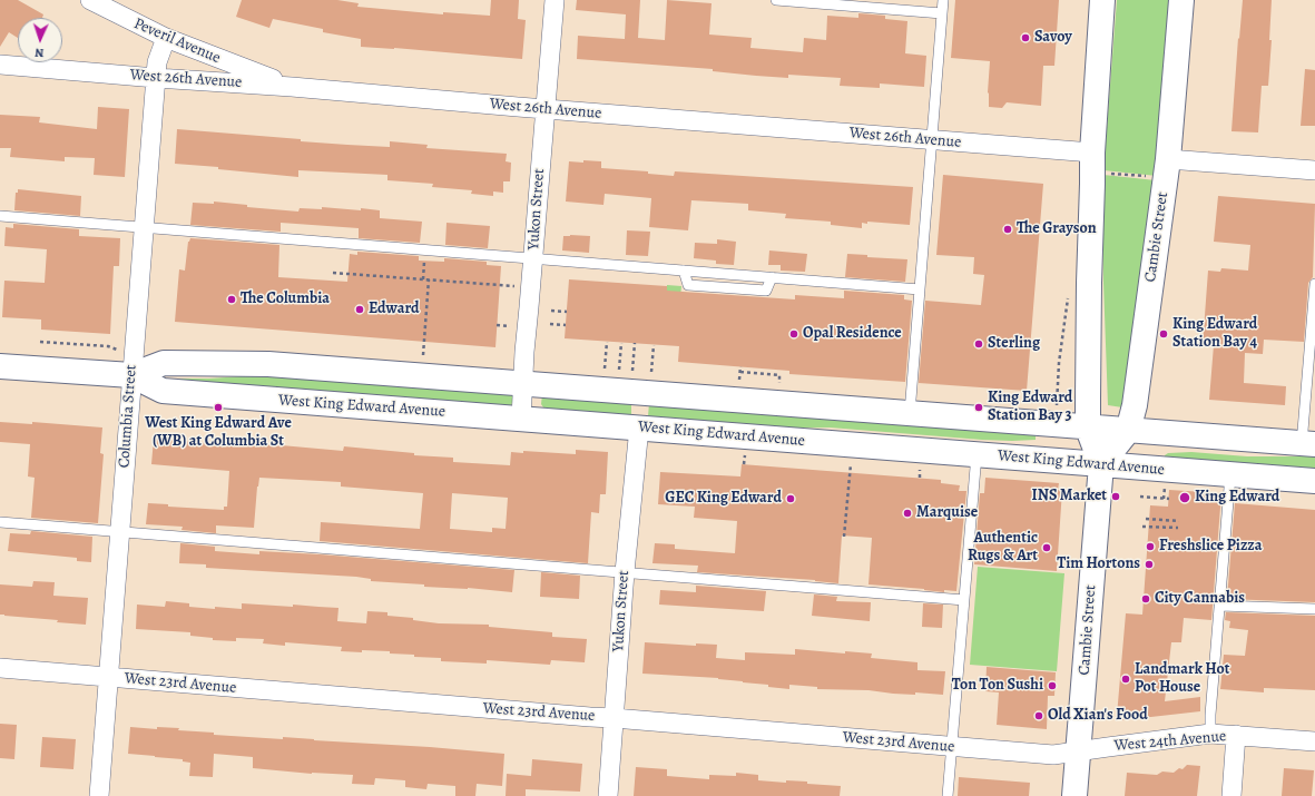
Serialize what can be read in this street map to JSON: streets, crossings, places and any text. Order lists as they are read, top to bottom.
{
  "streets": {
    "main road": ["Cambie Street", "West King Edward Avenue"],
    "street": [
      "Peveril Avenue",
      "West 26th Avenue",
      "Yukon Street",
      "Columbia Street",
      "West 23rd Avenue",
      "West 24th Avenue"
    ]
  },
  "crossings": [
    ["Peveril Avenue", "West 26th Avenue"],
    ["Peveril Avenue", "Columbia Street"],
    ["West 26th Avenue", "Yukon Street"],
    ["West 26th Avenue", "Cambie Street"],
    ["West 26th Avenue", "Columbia Street"],
    ["Yukon Street", "West King Edward Avenue"],
    ["Yukon Street", "West 23rd Avenue"],
    ["Cambie Street", "West King Edward Avenue"],
    ["Cambie Street", "West 23rd Avenue"],
    ["Cambie Street", "West 24th Avenue"],
    ["West King Edward Avenue", "Columbia Street"],
    ["Columbia Street", "West 23rd Avenue"],
    ["West 23rd Avenue", "West 24th Avenue"]
  ],
  "places": [
    "Savoy",
    "The Grayson",
    "The Columbia",
    "Edward",
    "Opal Residence",
    "King Edward Station Bay 4",
    "Sterling",
    "West King Edward Ave (WB) at Columbia St",
    "King Edward Station Bay 3",
    "INS Market",
    "King Edward",
    "GEC King Edward",
    "Marquise",
    "Freshslice Pizza",
    "Authentic Rugs & Art",
    "Tim Hortons",
    "City Cannabis",
    "Landmark Hot Pot House",
    "Ton Ton Sushi",
    "Old Xian's Food"
  ],
  "north": "bottom"
}
